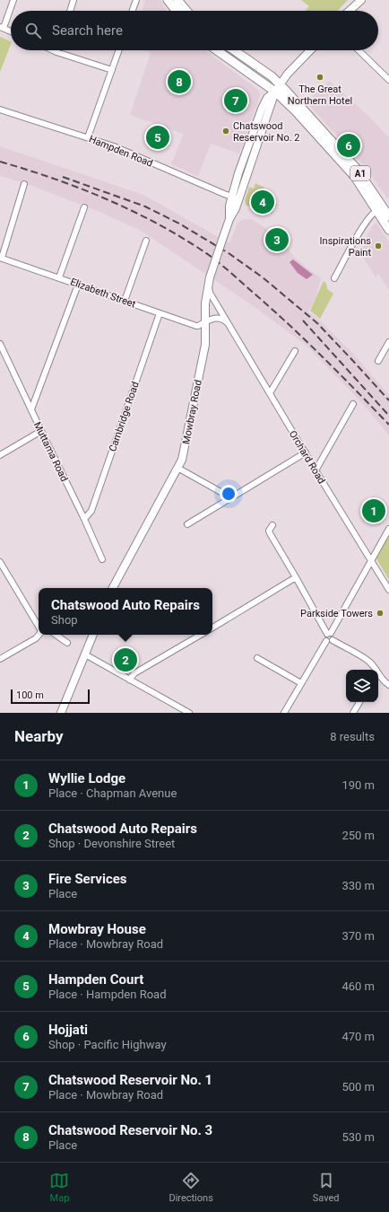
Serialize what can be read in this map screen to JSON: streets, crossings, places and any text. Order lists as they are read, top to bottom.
{
  "streets": {
    "highway": ["A1"],
    "main road": ["Mowbray Road"],
    "street": [
      "Hampden Road",
      "Elizabeth Street",
      "Cambridge Road",
      "Muttama Road",
      "Orchard Road"
    ]
  },
  "crossings": [
    ["Hampden Road", "Mowbray Road"],
    ["A1", "Mowbray Road"],
    ["Elizabeth Street", "Mowbray Road"],
    ["Elizabeth Street", "Cambridge Road"],
    ["Mowbray Road", "Orchard Road"],
    ["Cambridge Road", "Muttama Road"]
  ],
  "places": [
    "The Great Northern Hotel",
    "Chatswood Reservoir No. 2",
    "Inspirations Paint",
    "Parkside Towers"
  ],
  "scale_bar": "100 m",
  "page": {
    "search": "Search here",
    "pins": [
      "8",
      "7",
      "5",
      "6",
      "4",
      "3",
      "1",
      "2"
    ],
    "popup": ["Chatswood Auto Repairs", "Shop"],
    "scale": "100 m",
    "heading": ["Nearby", "8 results"],
    "list": [
      {
        "mark": "1",
        "name": "Wyllie Lodge",
        "note": "Place · Chapman Avenue",
        "value": "190 m"
      },
      {
        "mark": "2",
        "name": "Chatswood Auto Repairs",
        "note": "Shop · Devonshire Street",
        "value": "250 m"
      },
      {
        "mark": "3",
        "name": "Fire Services",
        "note": "Place",
        "value": "330 m"
      },
      {
        "mark": "4",
        "name": "Mowbray House",
        "note": "Place · Mowbray Road",
        "value": "370 m"
      },
      {
        "mark": "5",
        "name": "Hampden Court",
        "note": "Place · Hampden Road",
        "value": "460 m"
      },
      {
        "mark": "6",
        "name": "Hojjati",
        "note": "Shop · Pacific Highway",
        "value": "470 m"
      },
      {
        "mark": "7",
        "name": "Chatswood Reservoir No. 1",
        "note": "Place · Mowbray Road",
        "value": "500 m"
      },
      {
        "mark": "8",
        "name": "Chatswood Reservoir No. 3",
        "note": "Place",
        "value": "530 m"
      }
    ],
    "nav": ["Map", "Directions", "Saved"]
  }
}
